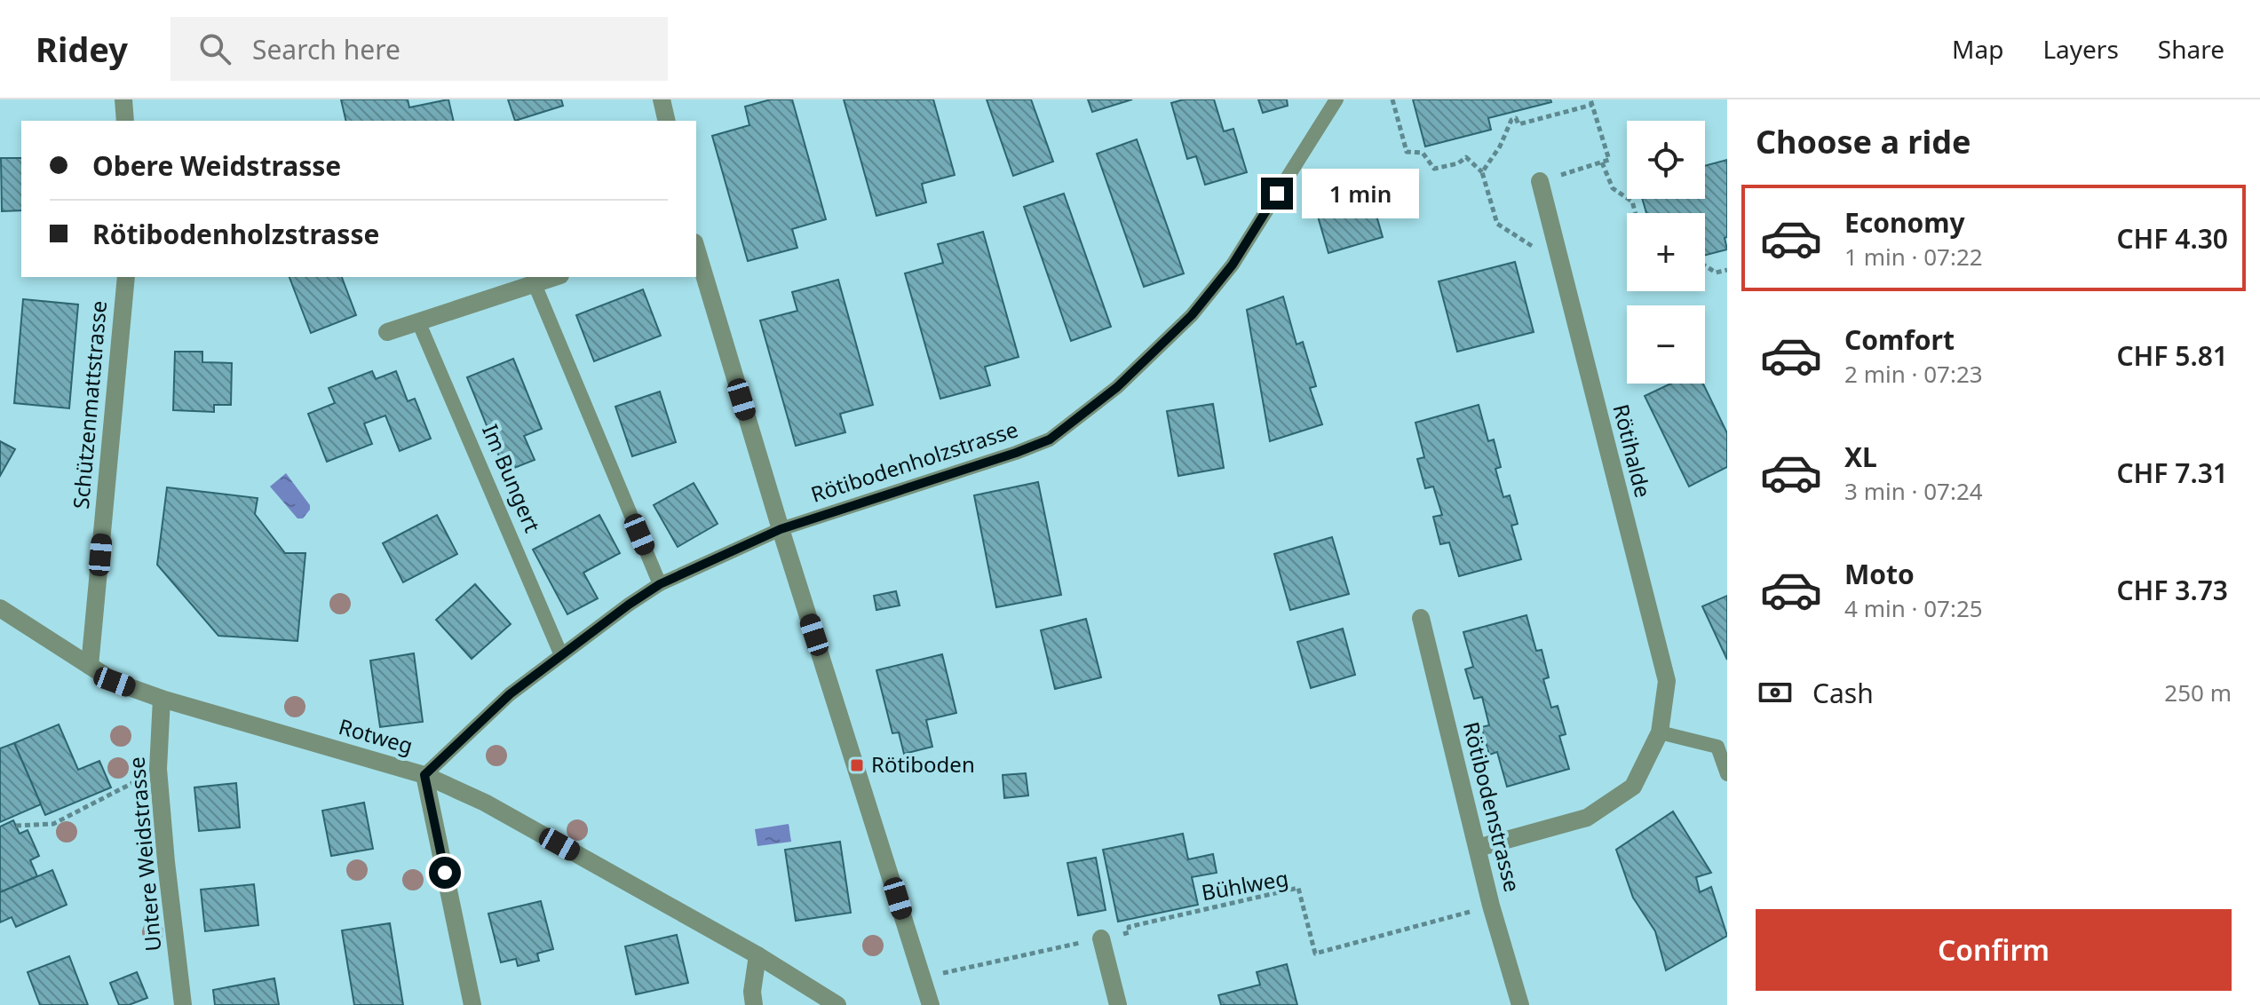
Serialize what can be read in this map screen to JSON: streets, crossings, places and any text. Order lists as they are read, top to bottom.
{
  "streets": {
    "street": [
      "Schützenmattstrasse",
      "Rötihalde",
      "Rotweg",
      "Rötibodenstrasse",
      "Untere Weidstrasse"
    ],
    "lane": ["Rötibodenholzstrasse", "Im Bungert"],
    "path": ["Bühlweg"]
  },
  "crossings": [
    ["Schützenmattstrasse", "Rotweg"],
    ["Rötihalde", "Rötibodenstrasse"],
    ["Rötibodenholzstrasse", "Im Bungert"],
    ["Rötibodenholzstrasse", "Rotweg"],
    ["Rotweg", "Untere Weidstrasse"],
    ["Rötibodenstrasse", "Bühlweg"]
  ],
  "places": {
    "transit": ["Rötiboden"]
  },
  "page": {
    "header": "Ridey",
    "search": "Search here",
    "nav": ["Map", "Layers", "Share"],
    "heading": "Choose a ride",
    "map_buttons": ["+", "−"],
    "banner": ["Obere Weidstrasse", "Rötibodenholzstrasse"],
    "bubble": "1 min",
    "list": [
      {
        "name": "Economy",
        "note": "1 min · 07:22",
        "value": "CHF 4.30"
      },
      {
        "name": "Comfort",
        "note": "2 min · 07:23",
        "value": "CHF 5.81"
      },
      {
        "name": "XL",
        "note": "3 min · 07:24",
        "value": "CHF 7.31"
      },
      {
        "name": "Moto",
        "note": "4 min · 07:25",
        "value": "CHF 3.73"
      }
    ],
    "pay": ["Cash", "250 m"],
    "buttons": "Confirm"
  }
}
